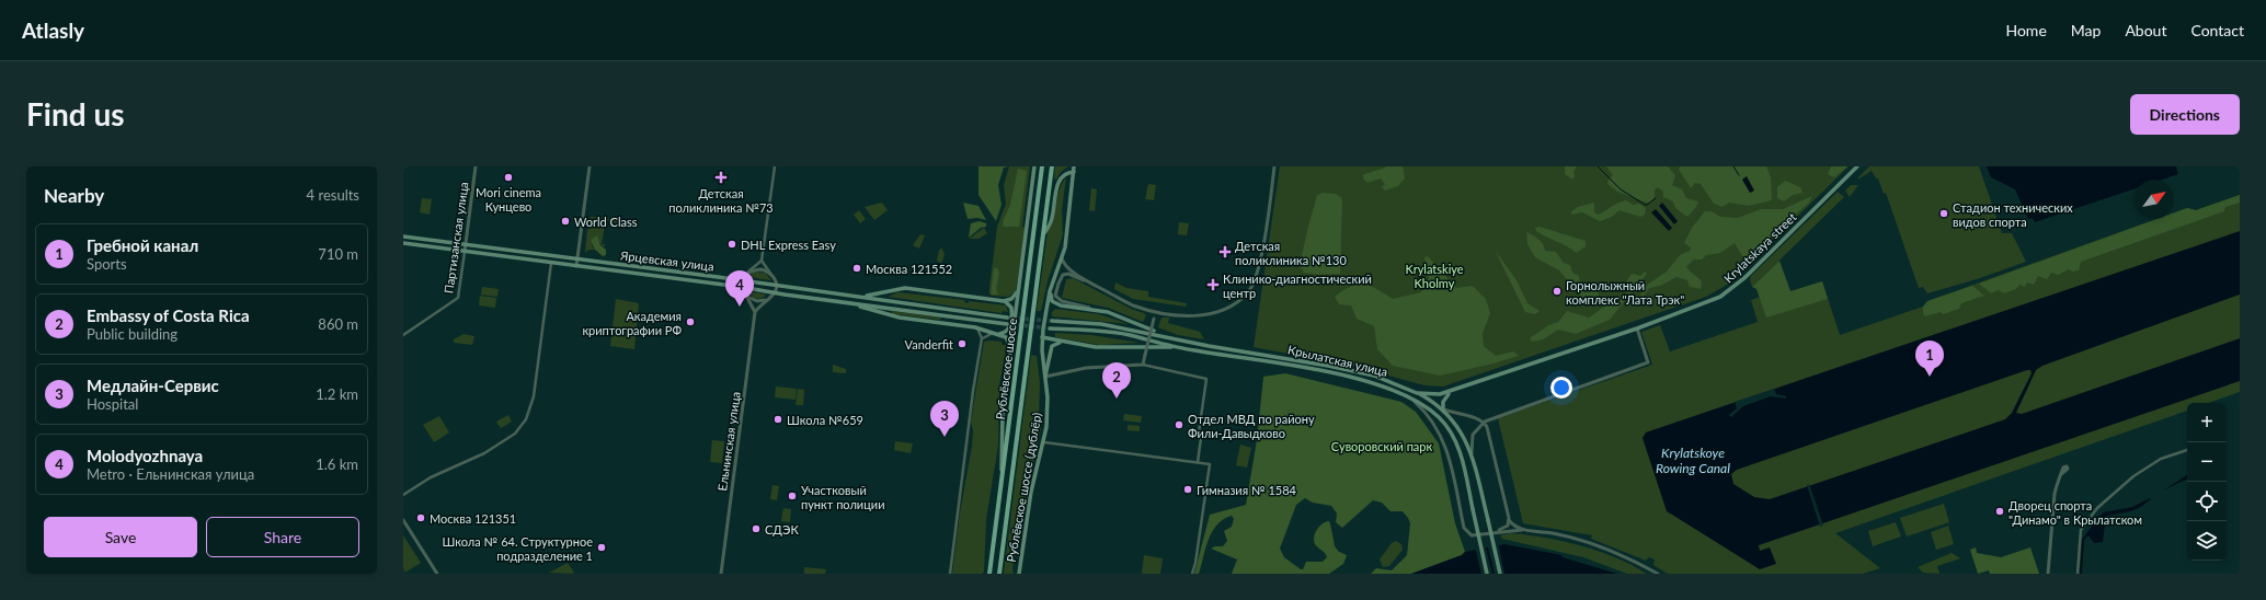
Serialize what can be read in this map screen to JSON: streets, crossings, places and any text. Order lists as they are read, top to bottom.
{
  "streets": {
    "main road": [
      "Krylatskaya street",
      "Ярцевская улица",
      "Крылатская улица",
      "Рублёвское шоссе",
      "Рублёвское шоссе (дублёр)"
    ],
    "street": ["Партизанская улица", "Ельнинская улица"]
  },
  "crossings": [
    ["Партизанская улица", "Ярцевская улица"],
    ["Krylatskaya street", "Крылатская улица"],
    ["Рублёвское шоссе", "Рублёвское шоссе (дублёр)"]
  ],
  "water": ["Krylatskoye Rowing Canal"],
  "parks": ["Krylatskiye Kholmy", "Суворовский парк"],
  "places": {
    "other": [
      "Mori cinema Кунцево",
      "Стадион технических видов спорта",
      "World Class",
      "DHL Express Easy",
      "Москва 121552",
      "Горнолыжный комплекс \"Лата Трэк\"",
      "Академия криптографии РФ",
      "Vanderfit",
      "Школа №659",
      "Отдел МВД по району Фили-Давыдково",
      "Гимназия № 1584",
      "Участковый пункт полиции",
      "Дворец спорта \"Динамо\" в Крылатском",
      "Москва 121351",
      "СДЭК",
      "Школа № 64. Структурное подразделение 1"
    ],
    "health": ["Детская поликлиника №73", "Детская поликлиника №130", "Клинико-диагностический центр"]
  },
  "north": "top right",
  "page": {
    "header": "Atlasly",
    "nav": [
      "Home",
      "Map",
      "About",
      "Contact"
    ],
    "buttons": [
      "Directions",
      ["Save", "Share"]
    ],
    "title": "Find us",
    "heading": ["Nearby", "4 results"],
    "list": [
      {
        "mark": "1",
        "name": "Гребной канал",
        "note": "Sports",
        "value": "710 m"
      },
      {
        "mark": "2",
        "name": "Embassy of Costa Rica",
        "note": "Public building",
        "value": "860 m"
      },
      {
        "mark": "3",
        "name": "Медлайн-Сервис",
        "note": "Hospital",
        "value": "1.2 km"
      },
      {
        "mark": "4",
        "name": "Molodyozhnaya",
        "note": "Metro · Ельнинская улица",
        "value": "1.6 km"
      }
    ],
    "pins": [
      "4",
      "1",
      "2",
      "3"
    ],
    "map_buttons": ["+", "−"]
  }
}
